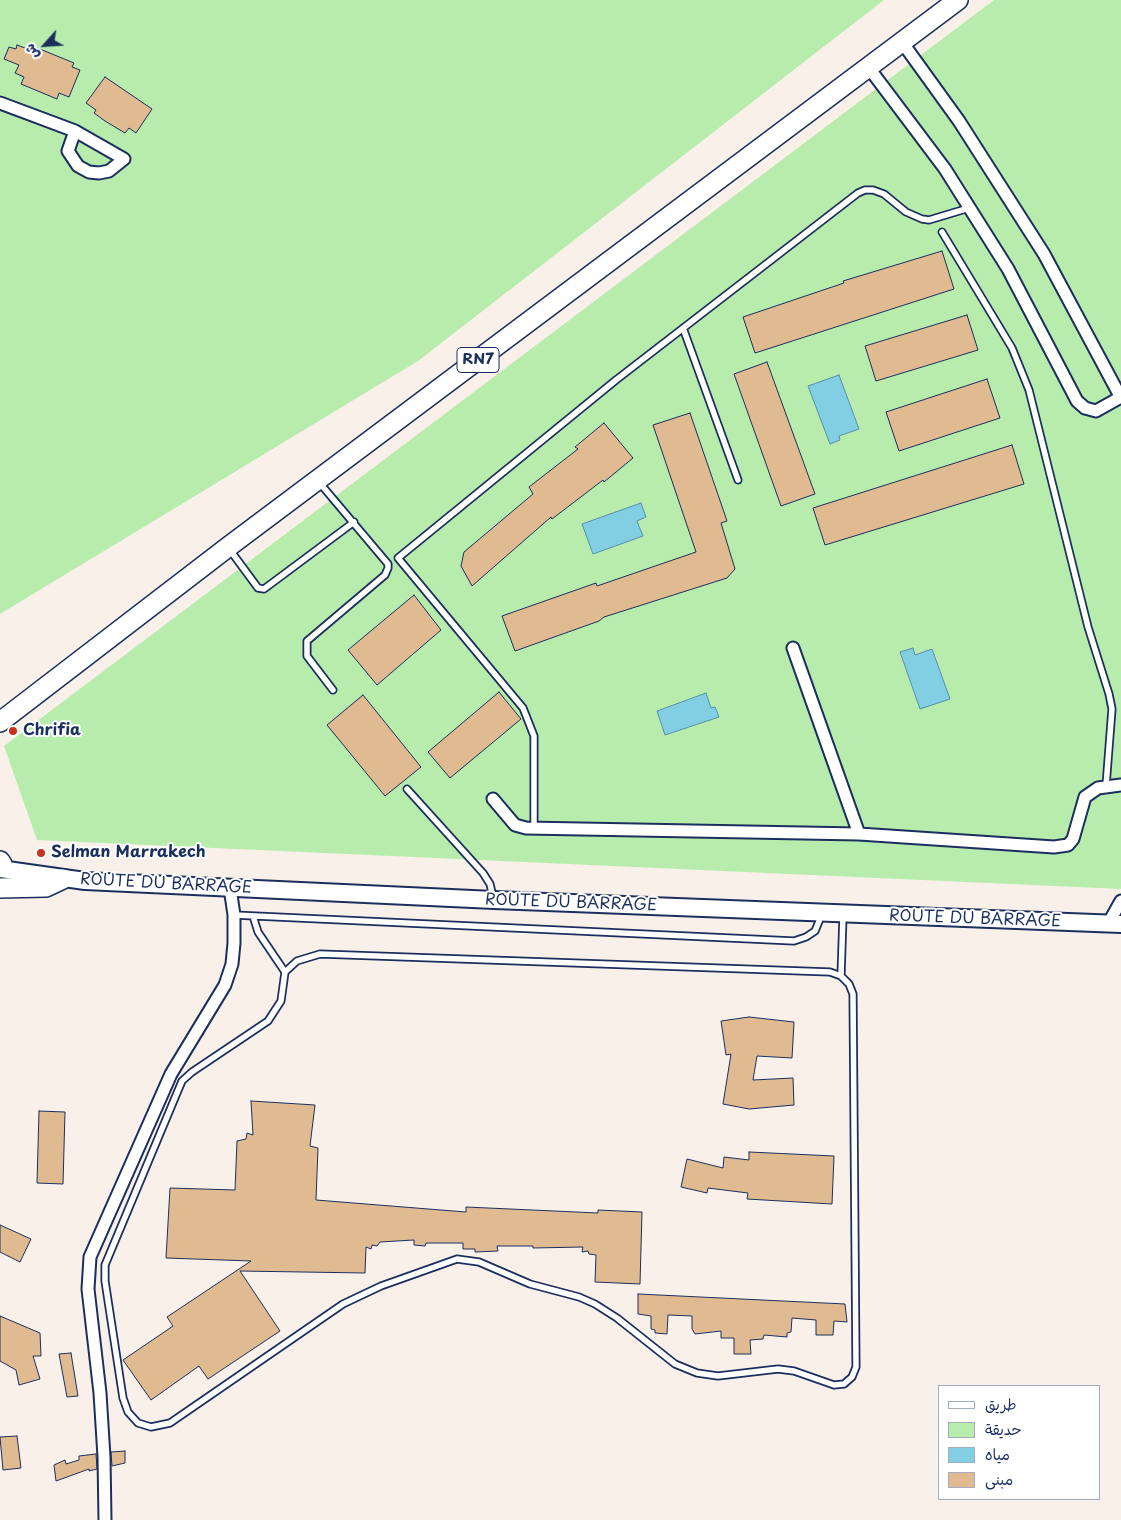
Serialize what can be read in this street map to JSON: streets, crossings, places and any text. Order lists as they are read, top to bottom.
{
  "streets": {
    "main road": ["RN7", "ROUTE DU BARRAGE"]
  },
  "places": ["Chrifia", "Selman Marrakech"],
  "legend": [
    "طريق",
    "حديقة",
    "مياه",
    "مبنى"
  ],
  "north": "bottom left"
}
